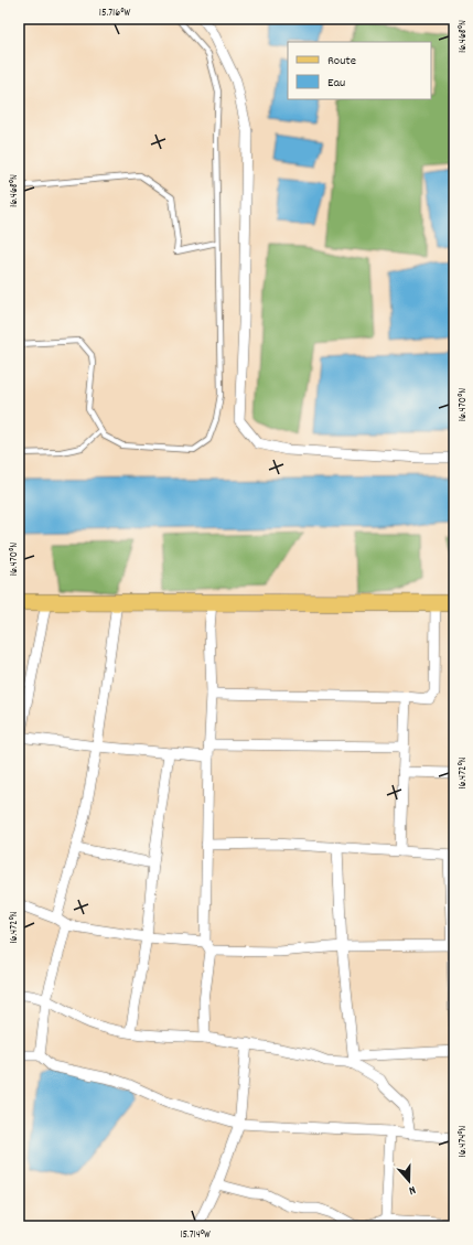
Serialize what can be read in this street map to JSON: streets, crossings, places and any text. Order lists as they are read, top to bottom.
{
  "legend": ["Route", "Eau"],
  "north": "bottom",
  "coordinates": [
    "15.716°W",
    "16.468°N",
    "16.470°N",
    "16.472°N",
    "16.474°N",
    "15.714°W"
  ]
}
